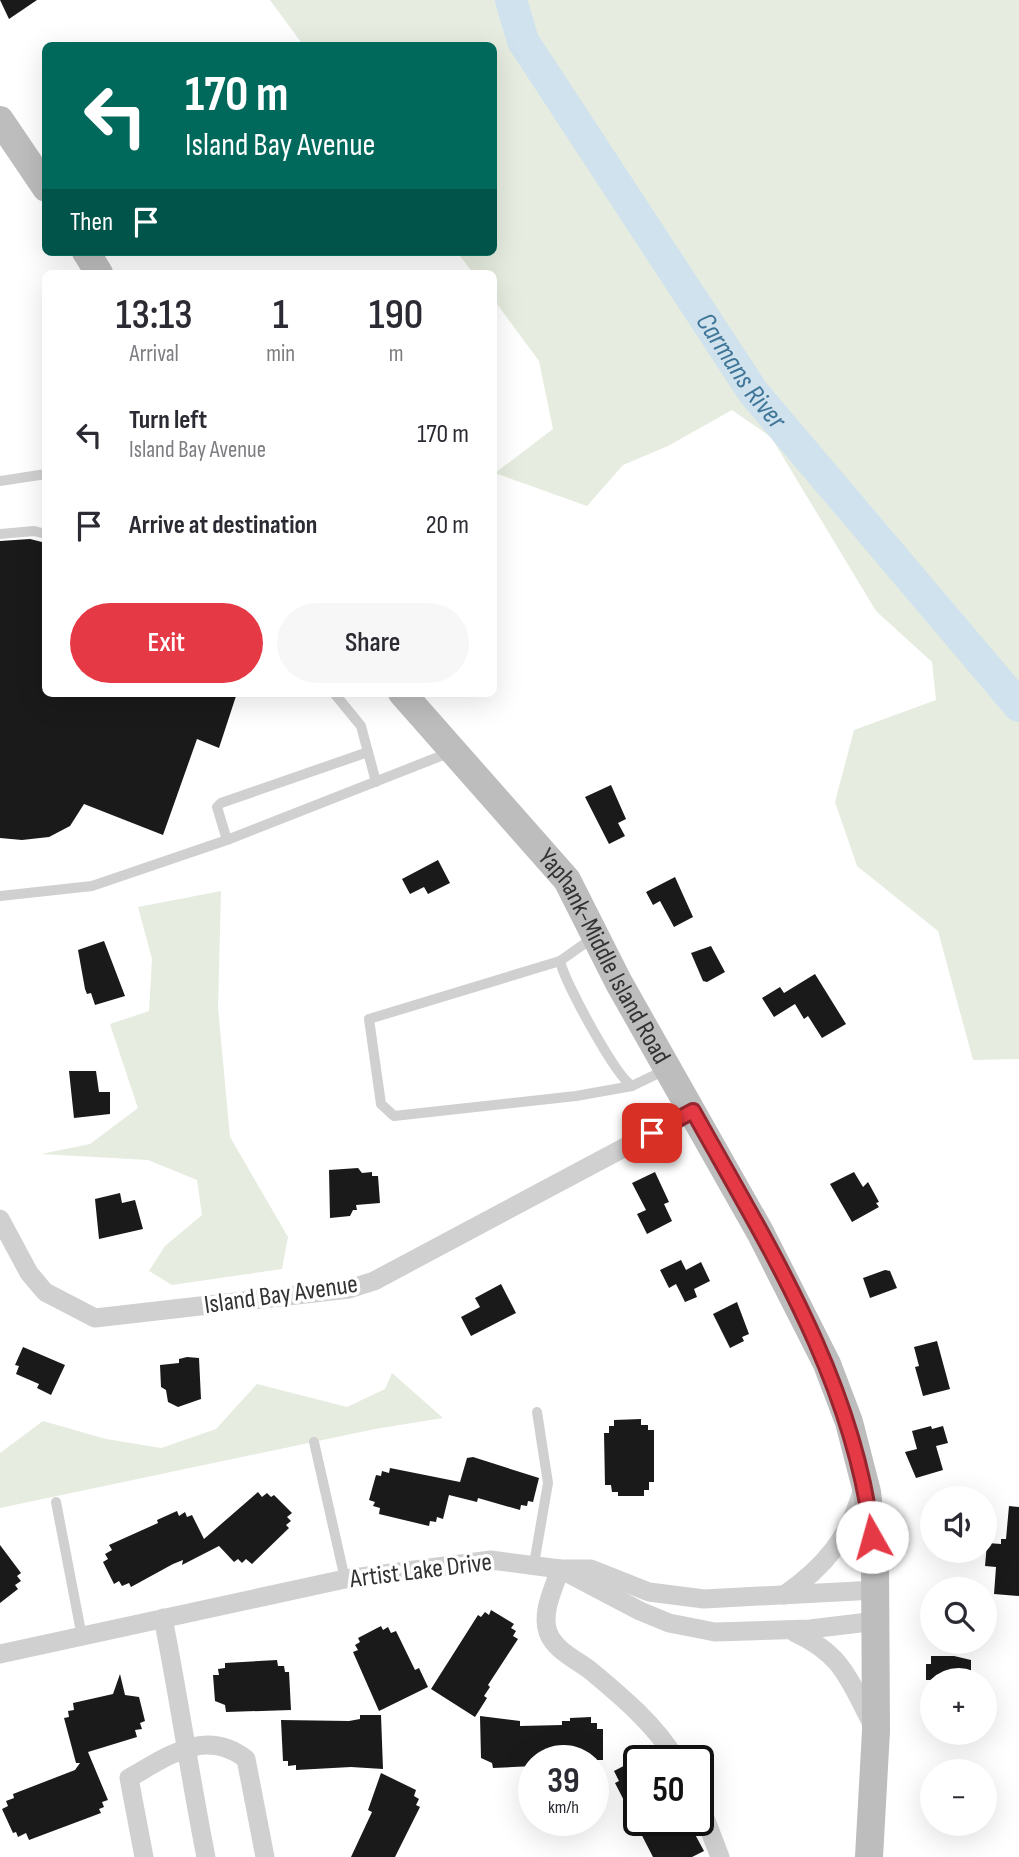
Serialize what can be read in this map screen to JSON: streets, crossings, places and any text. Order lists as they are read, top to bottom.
{
  "streets": {
    "main road": ["Yaphank-Middle Island Road"],
    "street": ["Island Bay Avenue", "Artist Lake Drive"]
  },
  "crossings": [
    ["Yaphank-Middle Island Road", "Island Bay Avenue"],
    ["Yaphank-Middle Island Road", "Artist Lake Drive"]
  ],
  "water": ["Carmans River"],
  "page": {
    "turn": ["170 m", "Island Bay Avenue"],
    "then": "Then",
    "eta": [
      "13:13",
      "Arrival",
      "1",
      "min",
      "190",
      "m"
    ],
    "list": [
      {
        "name": "Turn left",
        "note": "Island Bay Avenue",
        "value": "170 m"
      },
      {
        "name": "Arrive at destination",
        "value": "20 m"
      }
    ],
    "buttons": ["Exit", "Share"],
    "map_buttons": ["+", "−"],
    "speed": "39 km/h",
    "limit": "50"
  }
}
